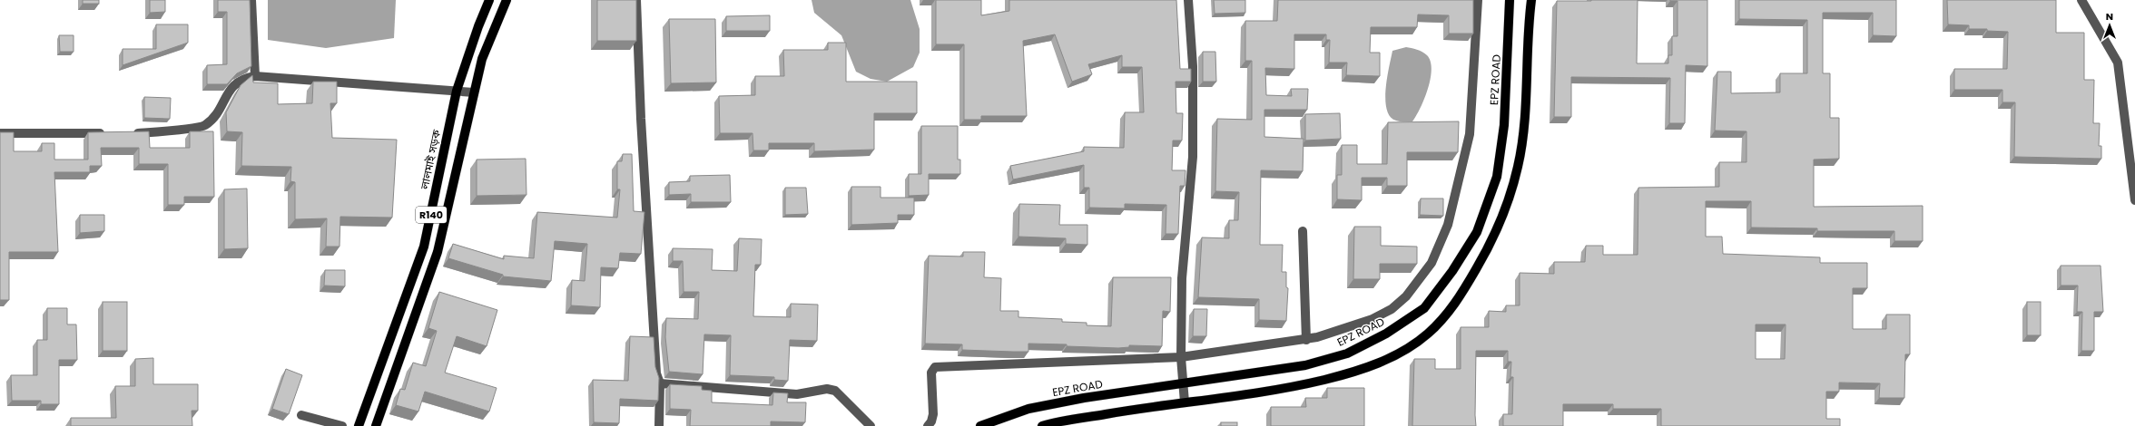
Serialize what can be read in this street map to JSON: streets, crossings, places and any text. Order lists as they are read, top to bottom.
{
  "streets": {
    "main road": ["EPZ ROAD", "লালমাই সড়ক", "R140"]
  },
  "north": "top"
}
